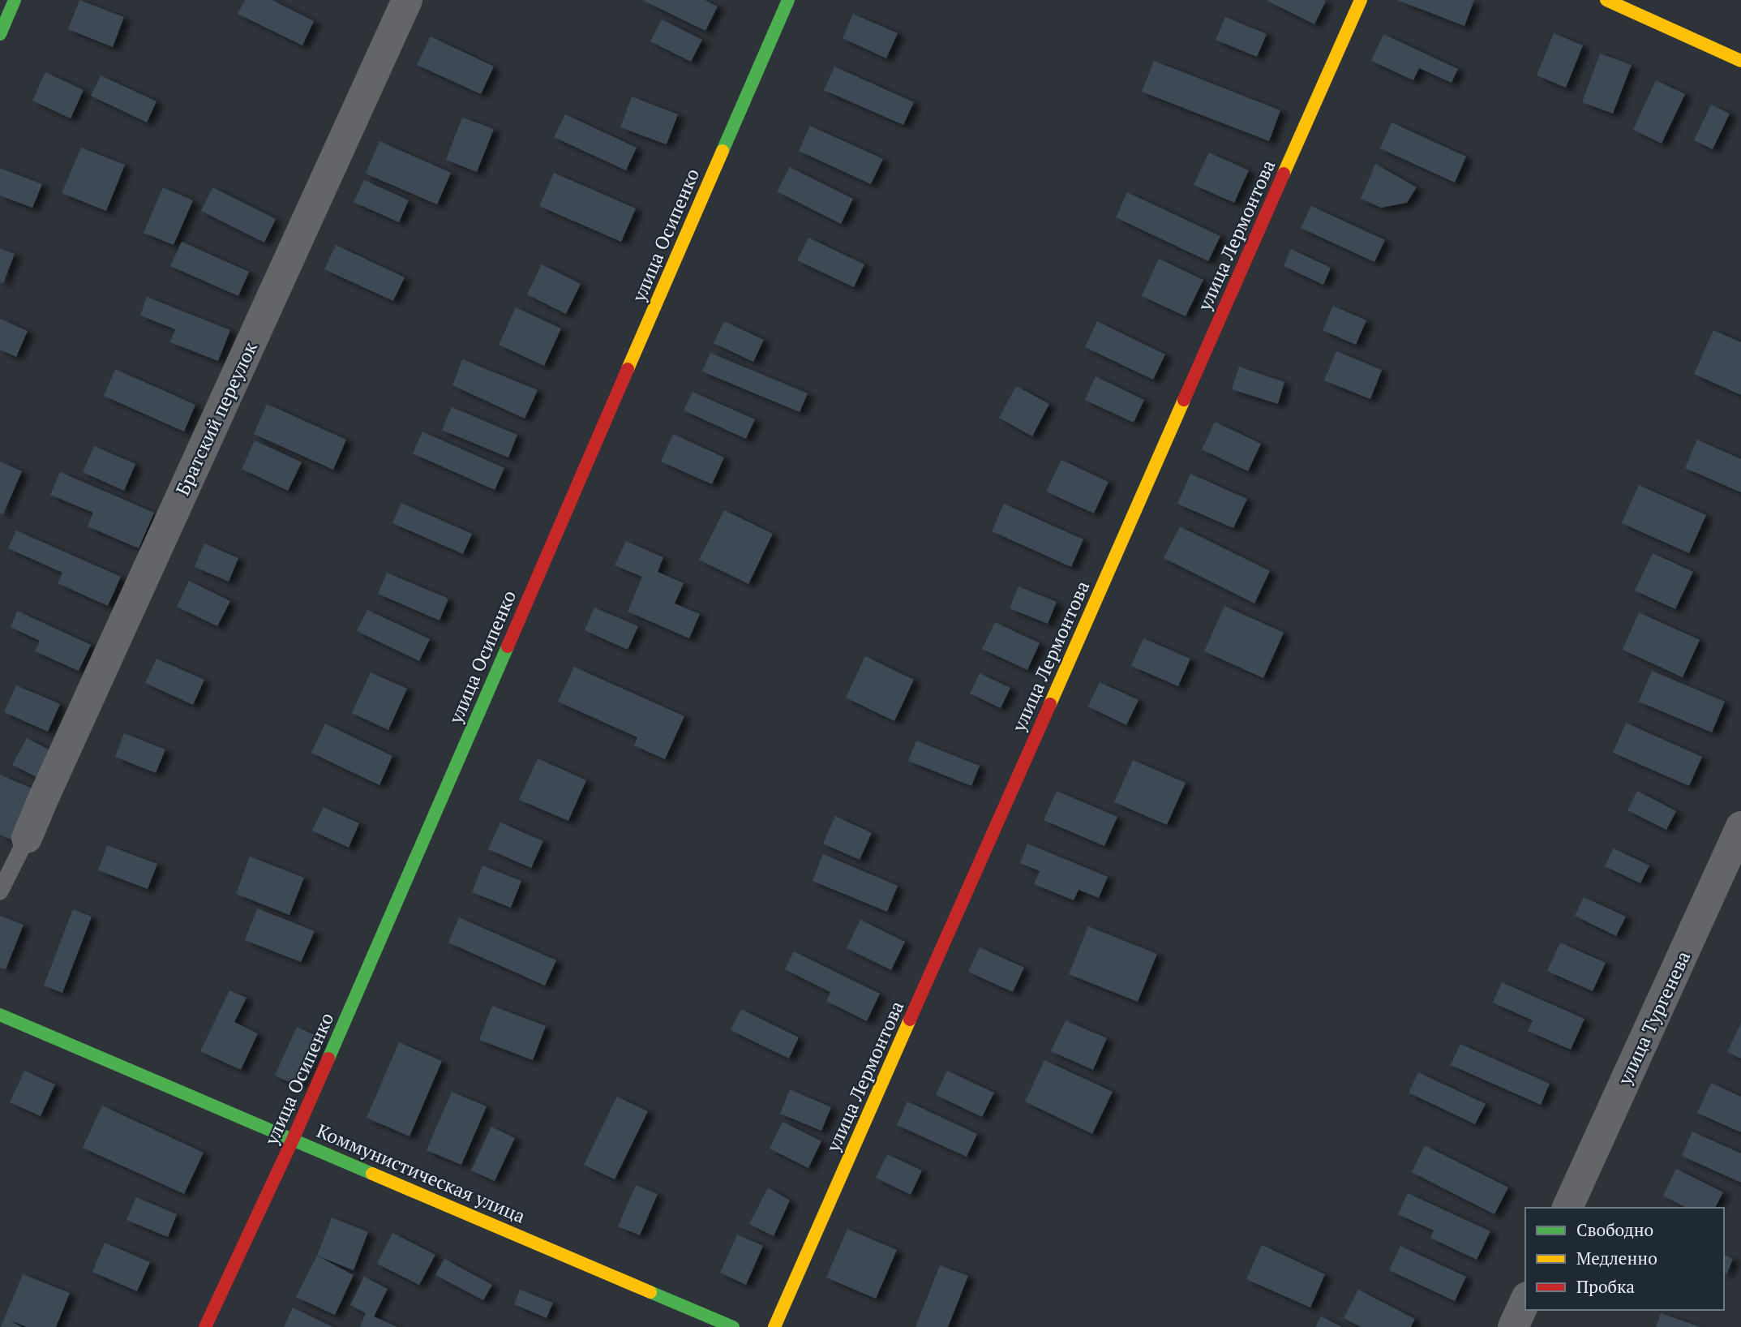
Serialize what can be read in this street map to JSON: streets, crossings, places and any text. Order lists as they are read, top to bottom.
{
  "streets": {
    "street": [
      "улица Осипенко",
      "улица Лермонтова",
      "Братский переулок",
      "улица Тургенева",
      "Коммунистическая улица"
    ]
  },
  "crossings": [
    ["улица Осипенко", "Коммунистическая улица"]
  ],
  "legend": ["Свободно", "Медленно", "Пробка"]
}
